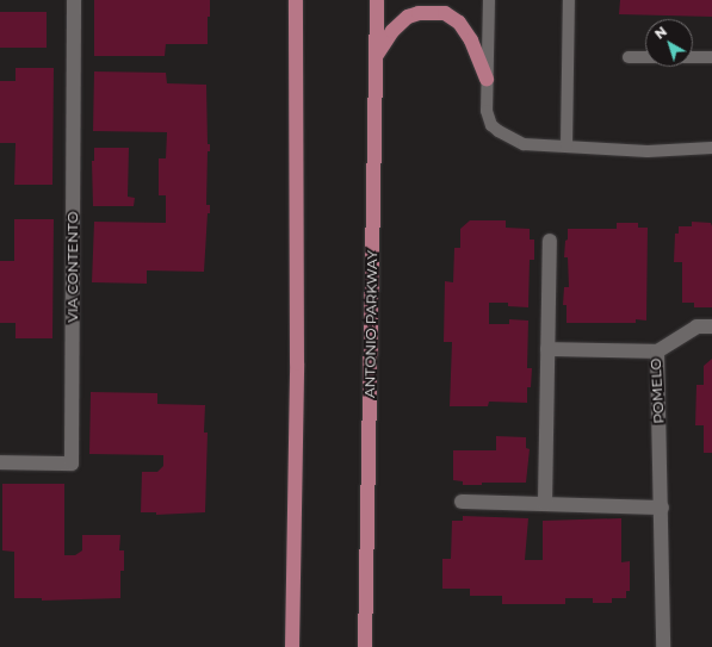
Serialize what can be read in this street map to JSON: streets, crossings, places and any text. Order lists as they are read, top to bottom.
{
  "streets": {
    "main road": ["ANTONIO PARKWAY"],
    "street": ["VIA CONTENTO", "POMELO"]
  },
  "north": "top left"
}
